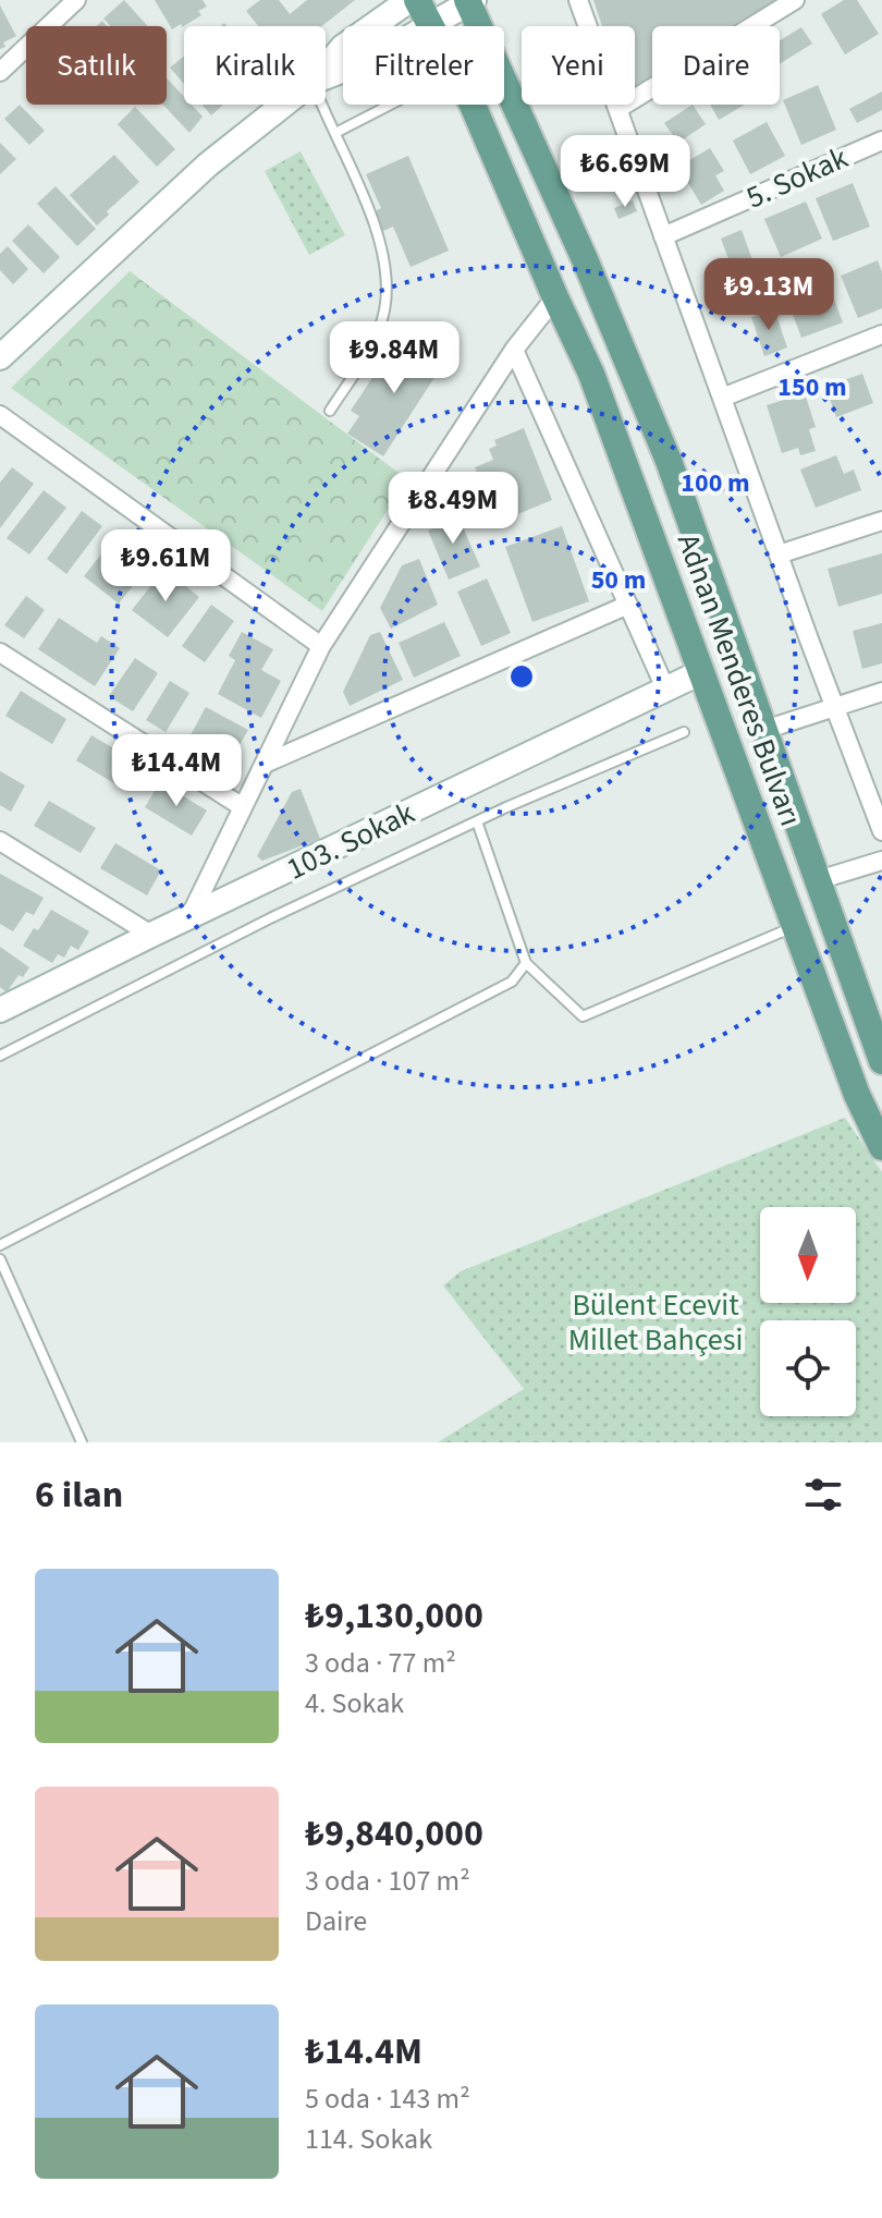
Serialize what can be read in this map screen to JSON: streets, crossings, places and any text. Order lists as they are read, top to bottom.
{
  "streets": {
    "main road": ["Adnan Menderes Bulvarı"],
    "street": ["5. Sokak", "103. Sokak"]
  },
  "crossings": [
    ["Adnan Menderes Bulvarı", "103. Sokak"]
  ],
  "parks": ["Bülent Ecevit Millet Bahçesi"],
  "north": "bottom",
  "page": {
    "chip": [
      "Satılık",
      "Kiralık",
      "Filtreler",
      "Yeni",
      "Daire"
    ],
    "price": [
      "₺6.69M",
      "₺9.13M",
      "₺9.84M",
      "₺8.49M",
      "₺9.61M",
      "₺14.4M"
    ],
    "heading": "6 ilan",
    "list": [
      {
        "name": "₺9,130,000",
        "note": "3 oda · 77 m² · 4. Sokak"
      },
      {
        "name": "₺9,840,000",
        "note": "3 oda · 107 m² · Daire"
      },
      {
        "name": "₺14.4M",
        "note": "5 oda · 143 m² · 114. Sokak"
      }
    ]
  },
  "rings": ["150 m", "100 m", "50 m"]
}
